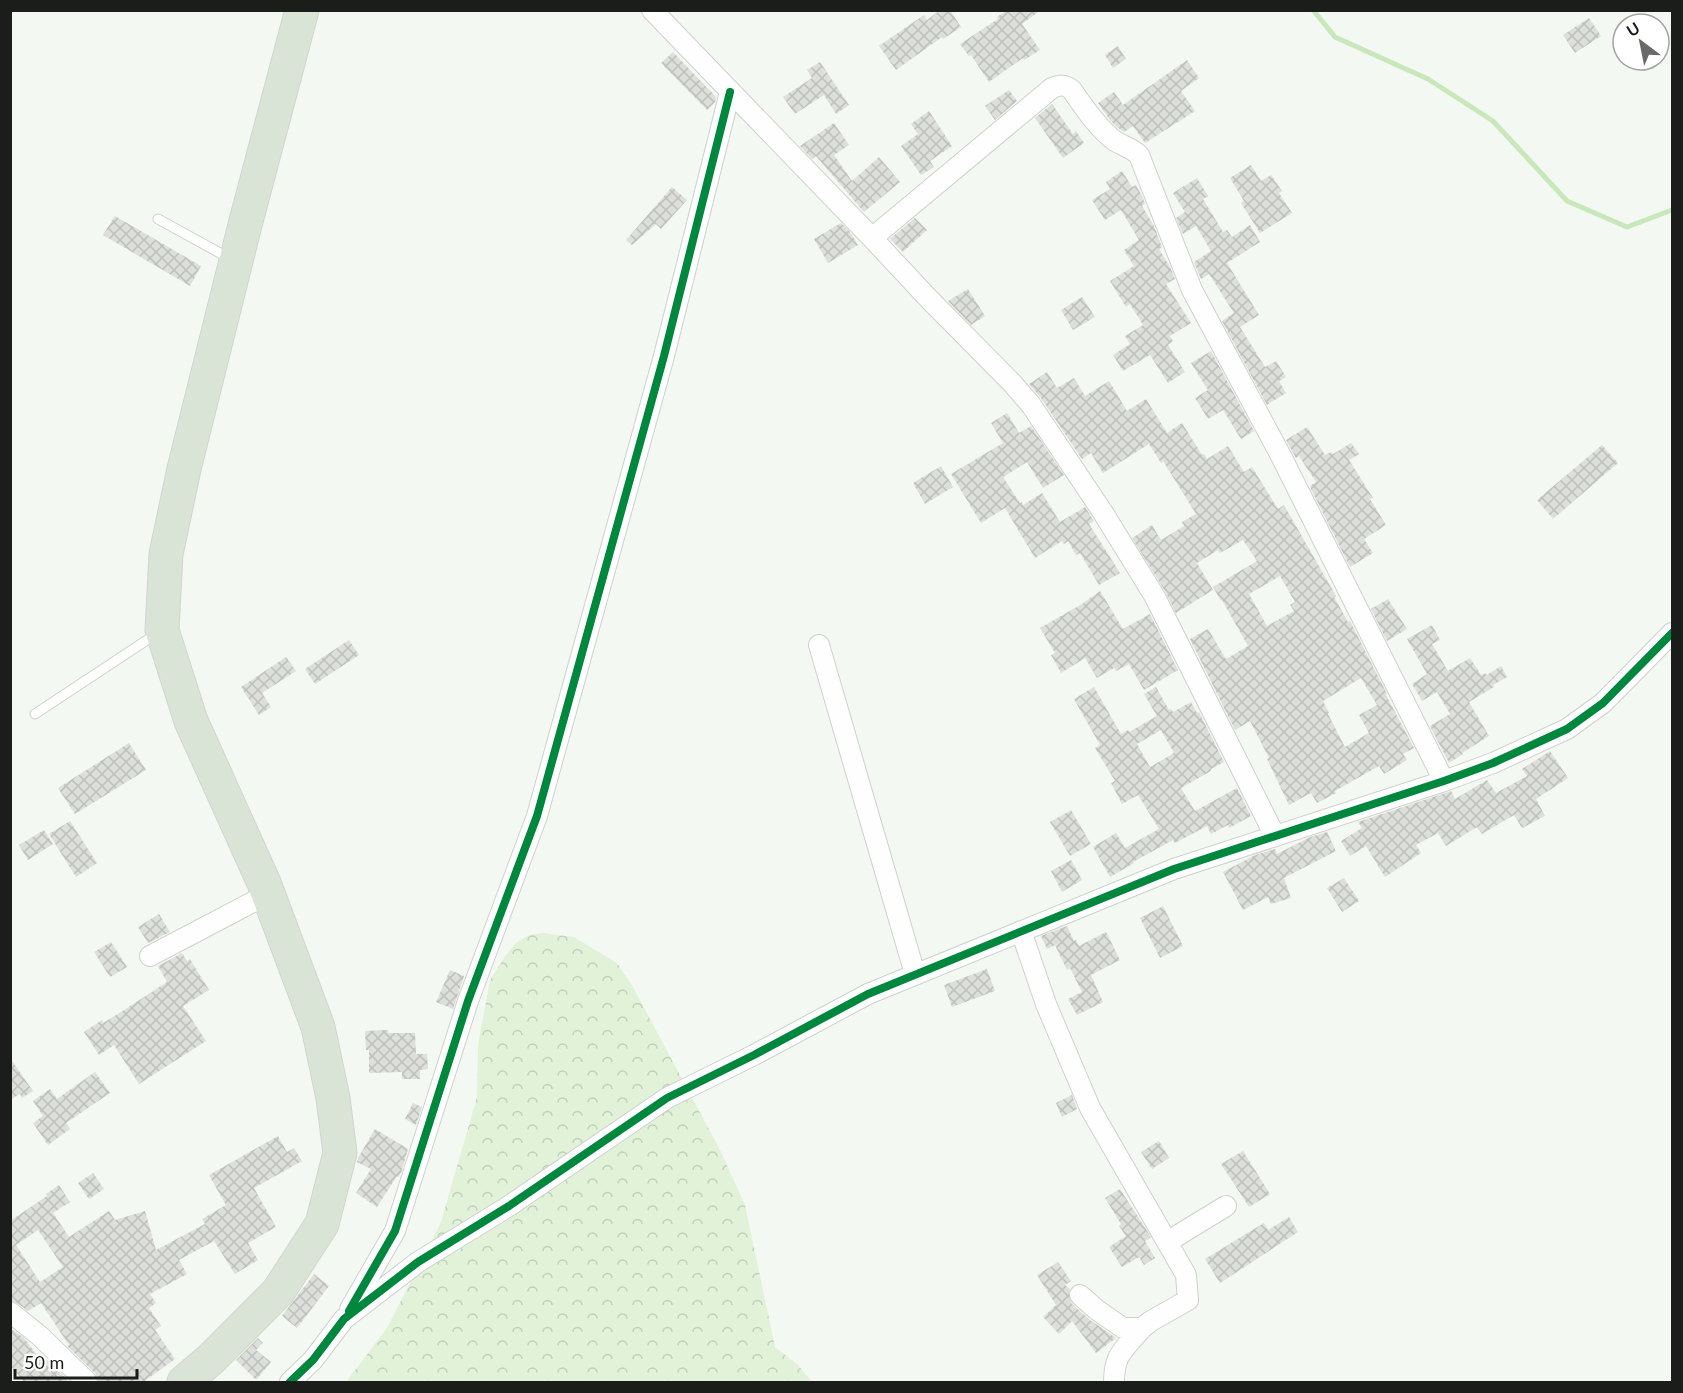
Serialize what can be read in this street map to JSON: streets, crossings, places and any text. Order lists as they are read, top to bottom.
{
  "scale_bar": "50 m",
  "north": "top left"
}
